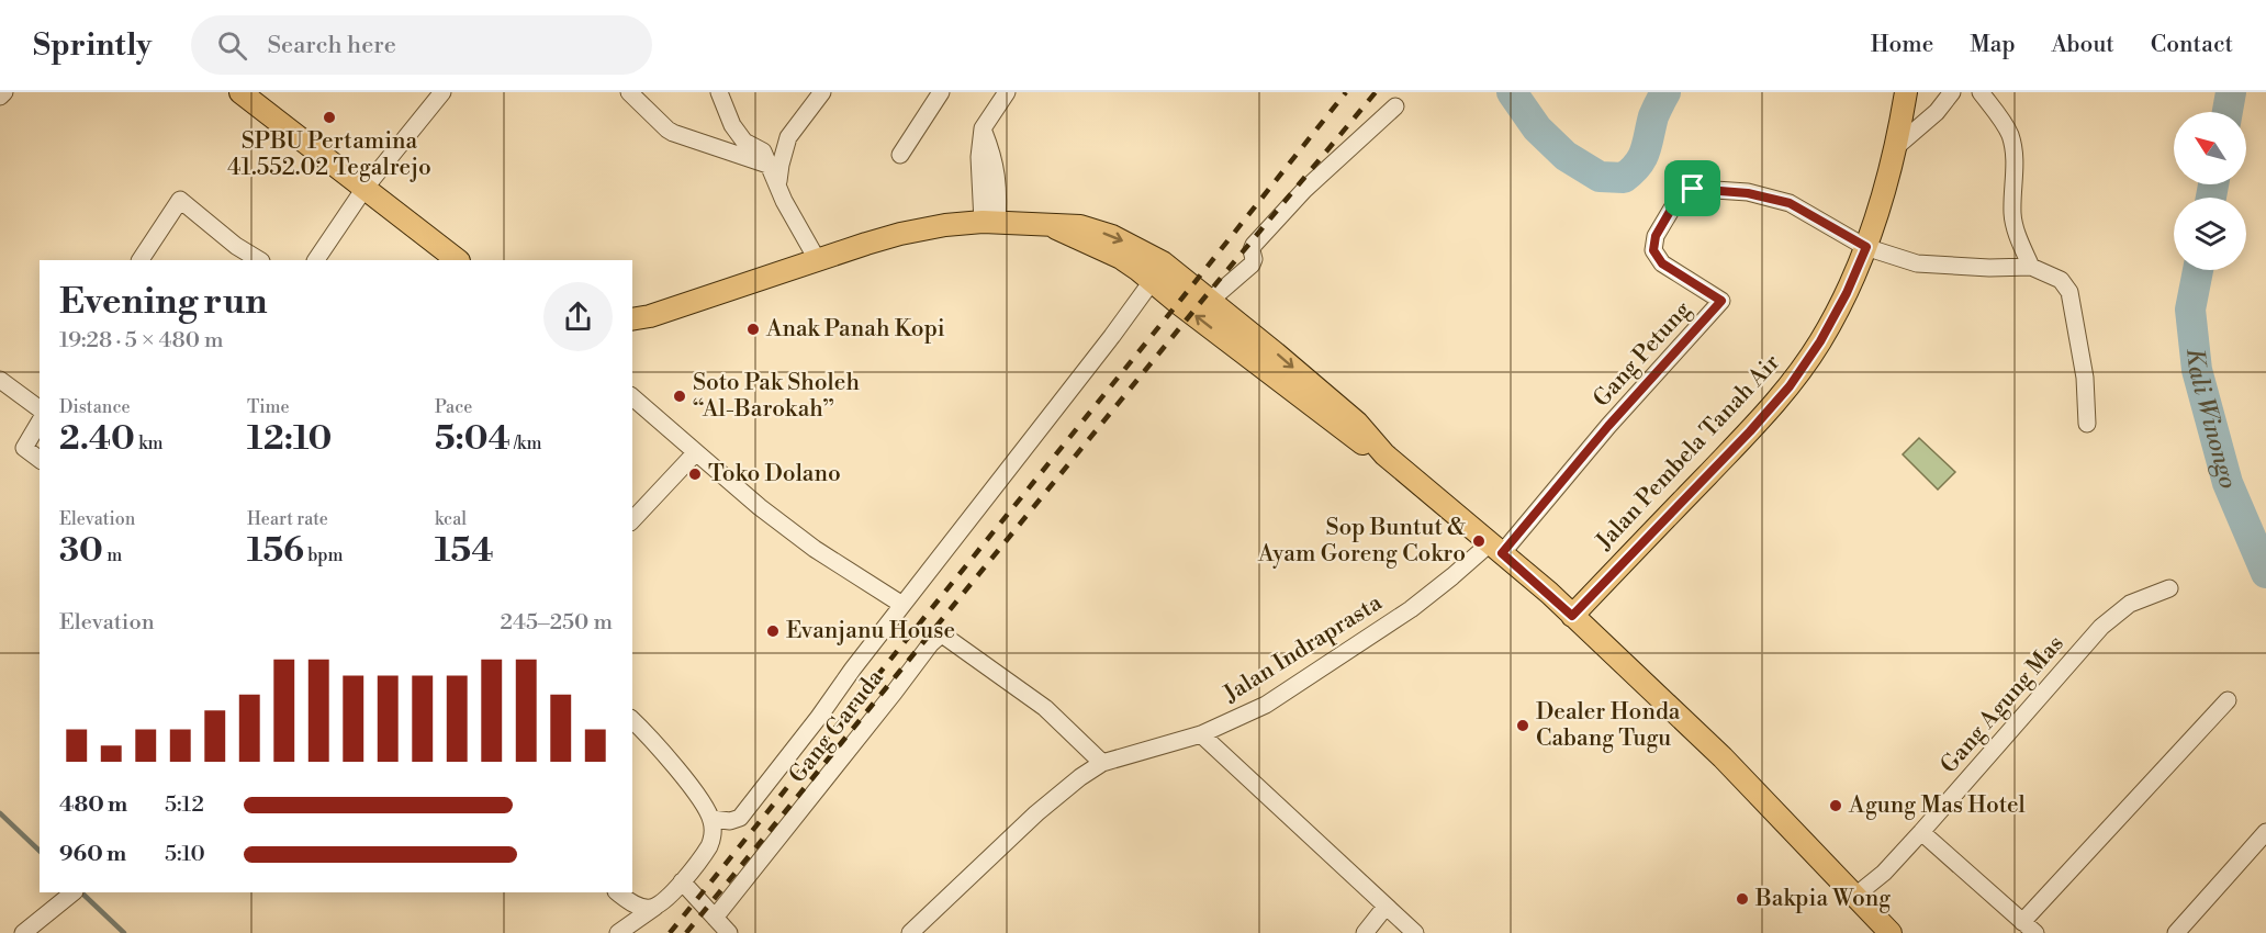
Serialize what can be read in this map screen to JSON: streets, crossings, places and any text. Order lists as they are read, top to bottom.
{
  "streets": {
    "main road": ["Jalan Pembela Tanah Air"],
    "street": [
      "Gang Petung",
      "Jalan Indraprasta",
      "Gang Agung Mas",
      "Gang Garuda"
    ]
  },
  "crossings": [
    ["Gang Petung", "Jalan Pembela Tanah Air"],
    ["Gang Petung", "Jalan Indraprasta"],
    ["Jalan Indraprasta", "Gang Garuda"]
  ],
  "water": ["Kali Winongo"],
  "places": [
    "SPBU Pertamina 41.552.02 Tegalrejo",
    "Anak Panah Kopi",
    "Soto Pak Sholeh “Al-Barokah”",
    "Toko Dolano",
    "Sop Buntut & Ayam Goreng Cokro",
    "Evanjanu House",
    "Dealer Honda Cabang Tugu",
    "Agung Mas Hotel",
    "Bakpia Wong"
  ],
  "north": "top left",
  "page": {
    "header": "Sprintly",
    "search": "Search here",
    "nav": [
      "Home",
      "Map",
      "About",
      "Contact"
    ],
    "heading": ["Evening run", "19:28 · 5 × 480 m"],
    "stats": [
      ["Distance", "2.40 km"],
      ["Time", "12:10"],
      ["Pace", "5:04 /km"],
      ["Elevation", "30 m"],
      ["Heart rate", "156 bpm"],
      ["kcal", "154"]
    ],
    "chart": ["Elevation", "245–250 m"],
    "list": [
      {
        "name": "480 m",
        "note": "5:12"
      },
      {
        "name": "960 m",
        "note": "5:10"
      }
    ]
  }
}
